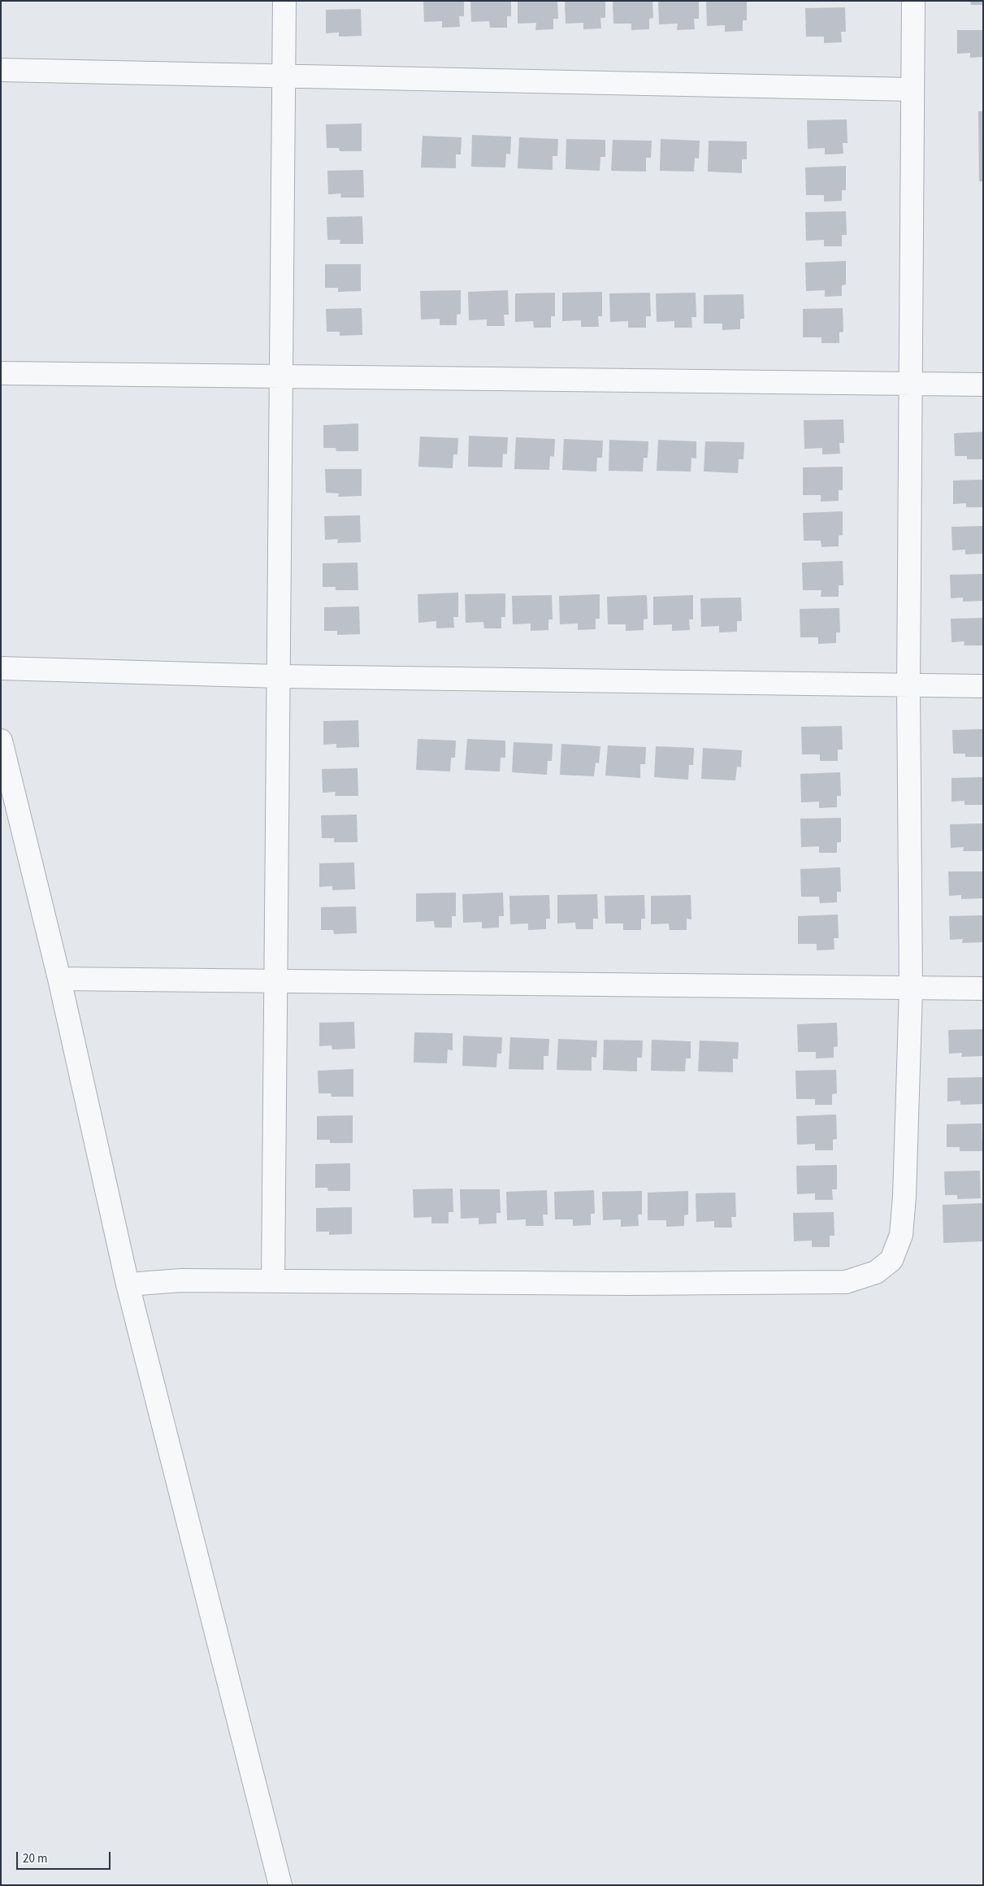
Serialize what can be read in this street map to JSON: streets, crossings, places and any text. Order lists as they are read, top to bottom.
{
  "scale_bar": "20 m"
}
